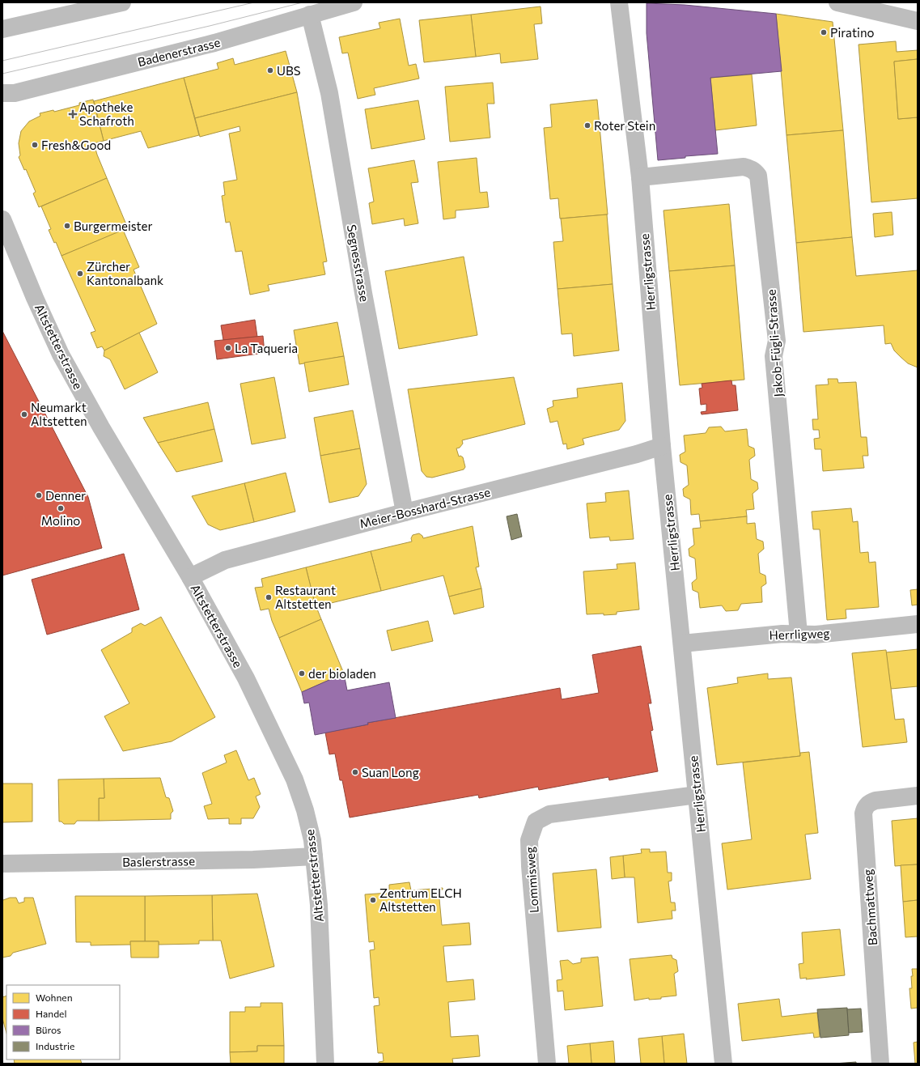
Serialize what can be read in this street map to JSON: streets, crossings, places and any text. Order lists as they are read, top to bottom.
{
  "streets": {
    "street": [
      "Badenerstrasse",
      "Segnesstrasse",
      "Herrligstrasse",
      "Jakob-Fügli-Strasse",
      "Altstetterstrasse",
      "Meier-Bosshard-Strasse",
      "Herrligweg",
      "Baslerstrasse",
      "Lommisweg",
      "Bachmattweg"
    ]
  },
  "crossings": [
    ["Badenerstrasse", "Segnesstrasse"],
    ["Segnesstrasse", "Meier-Bosshard-Strasse"],
    ["Herrligstrasse", "Jakob-Fügli-Strasse"],
    ["Herrligstrasse", "Meier-Bosshard-Strasse"],
    ["Herrligstrasse", "Herrligweg"],
    ["Herrligstrasse", "Lommisweg"],
    ["Jakob-Fügli-Strasse", "Herrligweg"],
    ["Altstetterstrasse", "Meier-Bosshard-Strasse"],
    ["Altstetterstrasse", "Baslerstrasse"]
  ],
  "places": {
    "other": [
      "Piratino",
      "UBS",
      "Roter Stein",
      "Fresh&Good",
      "Burgermeister",
      "Zürcher Kantonalbank",
      "La Taqueria",
      "Neumarkt Altstetten",
      "Denner",
      "Molino",
      "Restaurant Altstetten",
      "der bioladen",
      "Suan Long",
      "Zentrum ELCH Altstetten"
    ],
    "health": ["Apotheke Schafroth"]
  },
  "legend": [
    "Wohnen",
    "Handel",
    "Büros",
    "Industrie"
  ]
}
